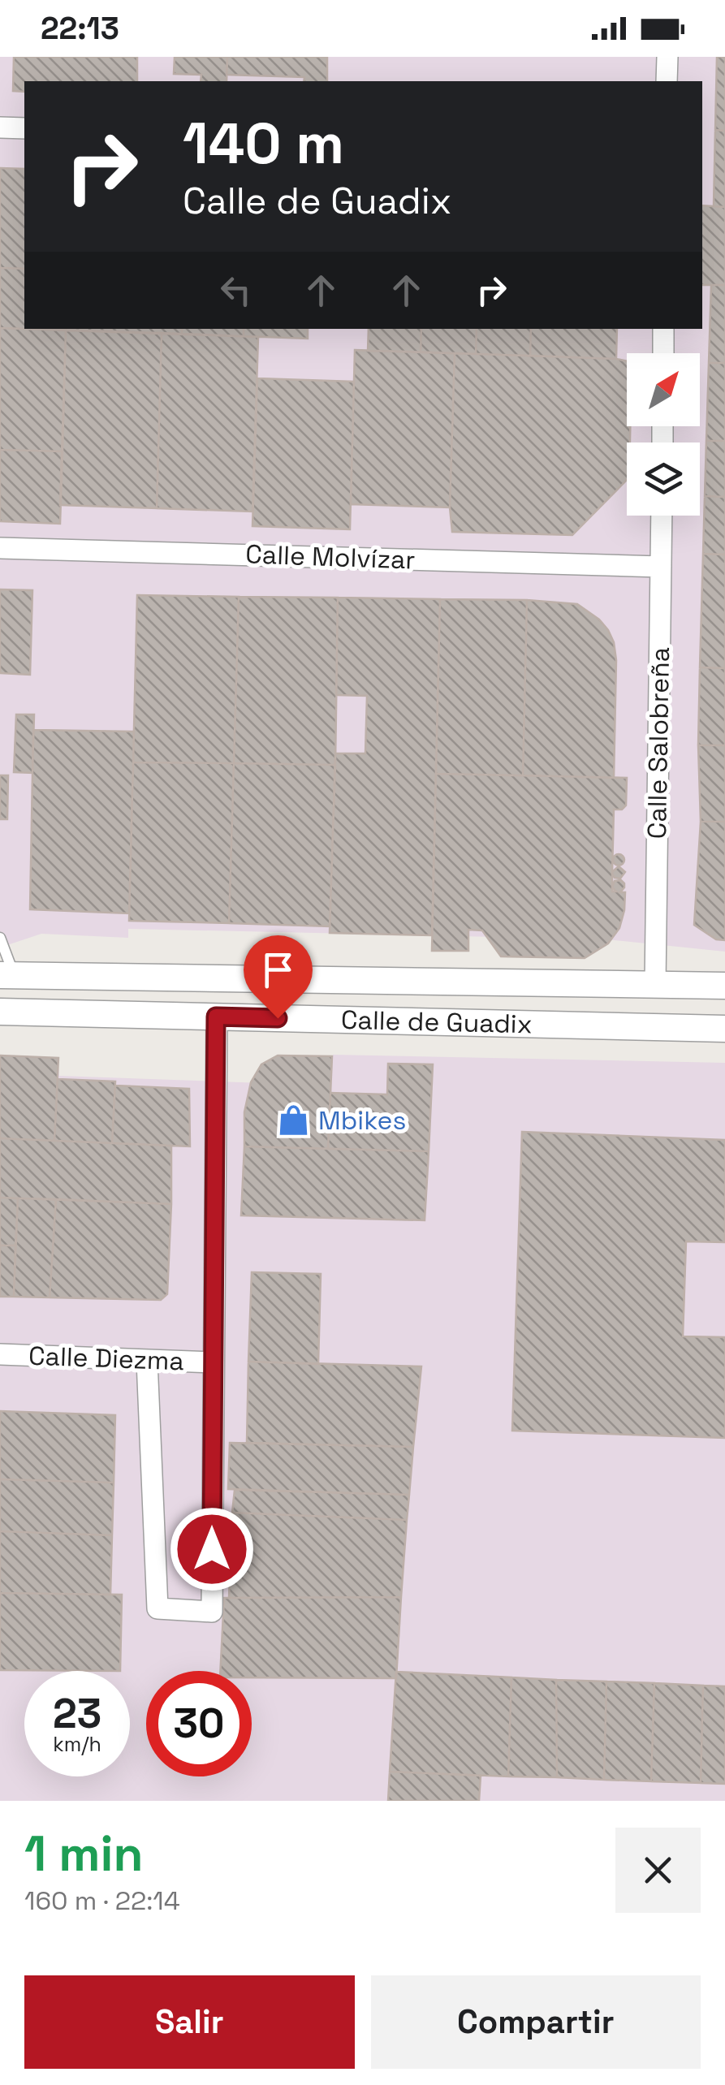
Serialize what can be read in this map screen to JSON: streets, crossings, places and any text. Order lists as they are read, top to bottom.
{
  "streets": {
    "street": [
      "Calle Molvízar",
      "Calle Salobreña",
      "Calle de Guadix",
      "Calle Diezma"
    ]
  },
  "crossings": [
    ["Calle Molvízar", "Calle Salobreña"],
    ["Calle Salobreña", "Calle de Guadix"]
  ],
  "places": {
    "shop": ["Mbikes"]
  },
  "north": "top right",
  "page": {
    "status": "22:13",
    "turn": ["140 m", "Calle de Guadix"],
    "speed": "23 km/h",
    "limit": "30",
    "heading": ["1 min", "160 m · 22:14"],
    "buttons": ["Salir", "Compartir"]
  }
}
